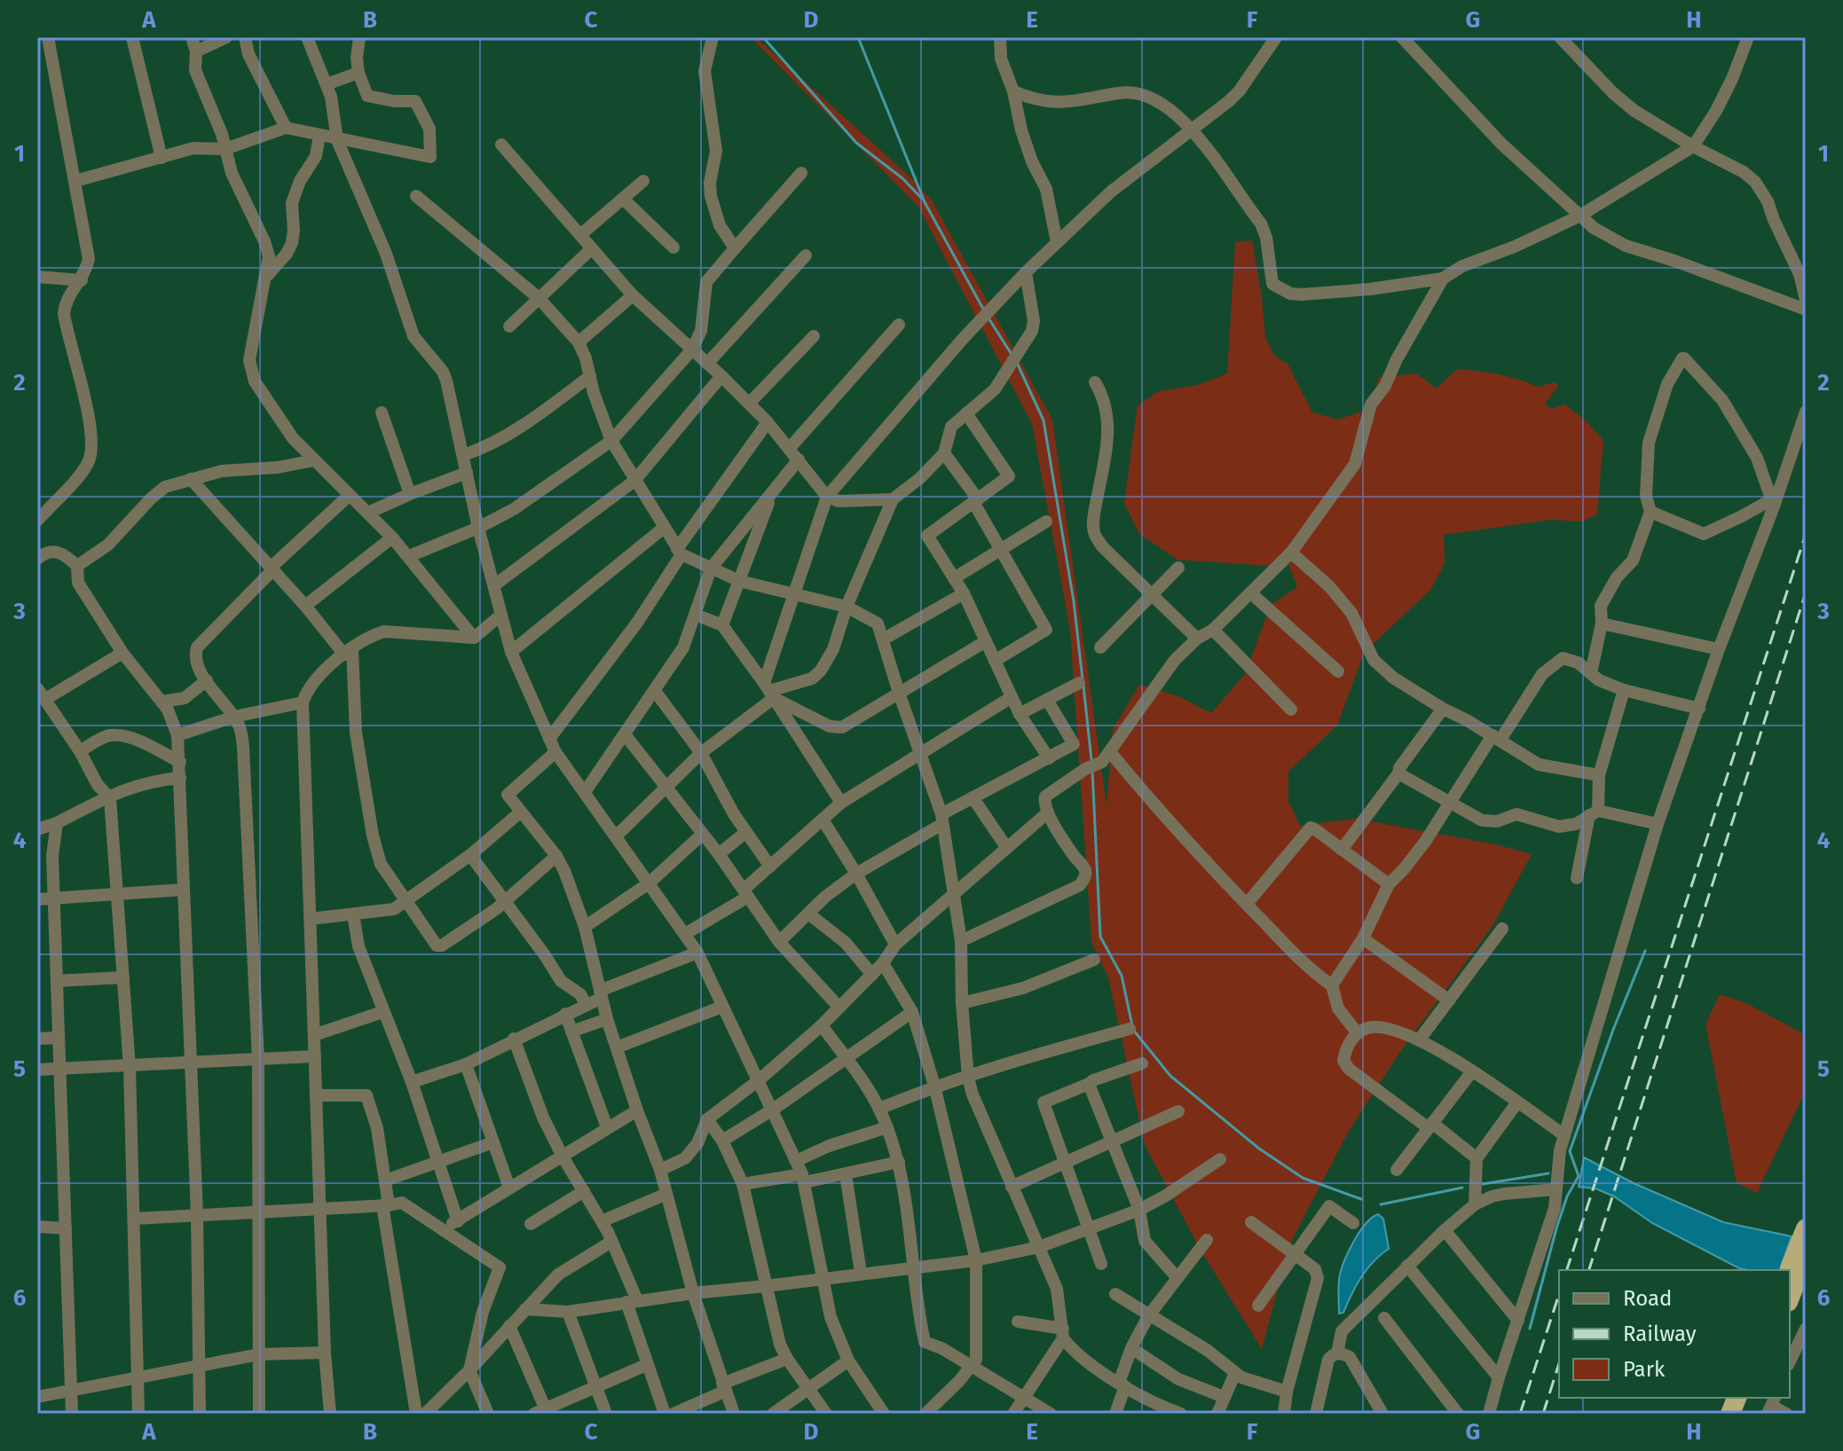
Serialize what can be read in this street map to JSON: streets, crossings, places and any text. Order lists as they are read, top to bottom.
{
  "legend": ["Road", "Railway", "Park"],
  "grid": {
    "columns": [
      "A",
      "B",
      "C",
      "D",
      "E",
      "F",
      "G",
      "H"
    ],
    "rows": [
      "1",
      "2",
      "3",
      "4",
      "5",
      "6"
    ]
  }
}
